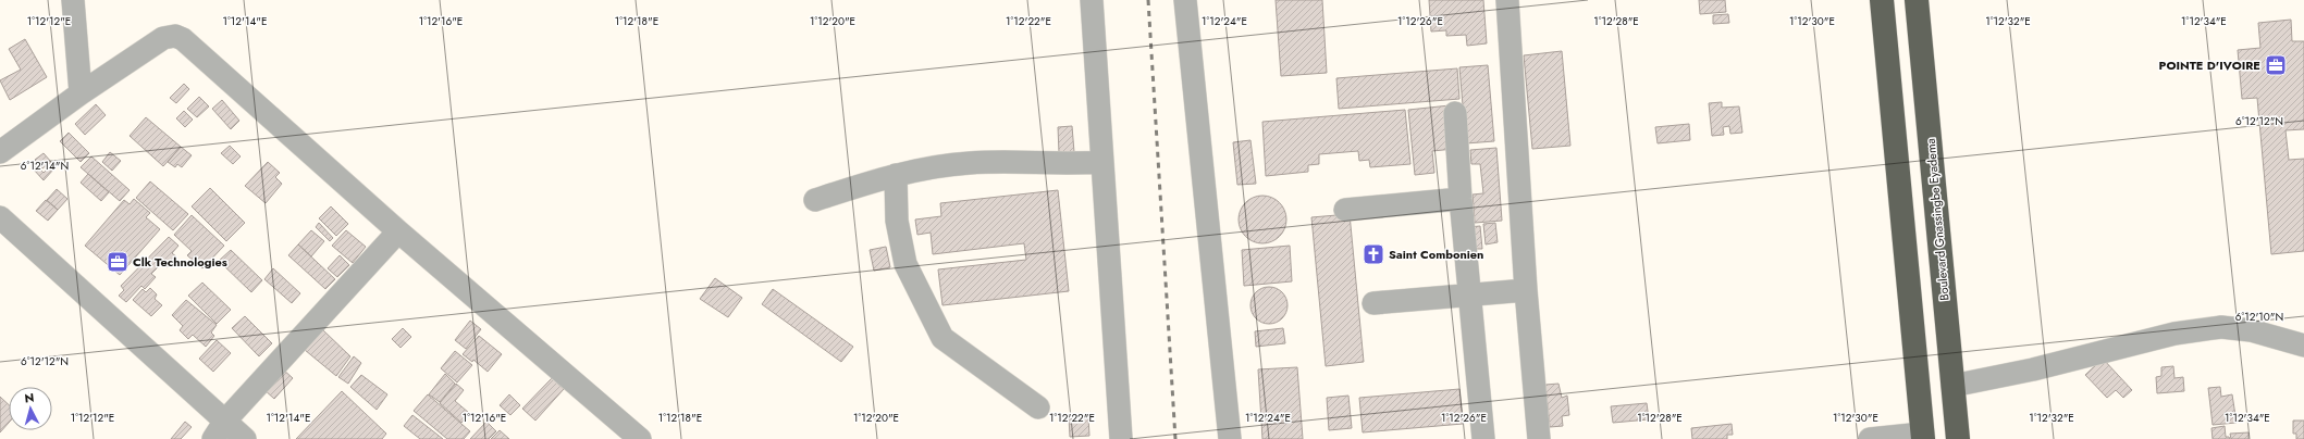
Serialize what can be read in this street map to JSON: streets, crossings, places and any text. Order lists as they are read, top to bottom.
{
  "streets": {
    "highway": ["Boulevard Gnassingbe Eyadema"]
  },
  "places": {
    "office": ["POINTE D'IVOIRE", "Clk Technologies"],
    "church": ["Saint Combonien"]
  },
  "north": "top",
  "coordinates": [
    "1°12'12\"E",
    "1°12'14\"E",
    "1°12'16\"E",
    "1°12'18\"E",
    "1°12'20\"E",
    "1°12'22\"E",
    "1°12'24\"E",
    "1°12'26\"E",
    "1°12'28\"E",
    "1°12'30\"E",
    "1°12'32\"E",
    "1°12'34\"E",
    "6°12'12\"N",
    "6°12'14\"N",
    "6°12'10\"N"
  ]
}
